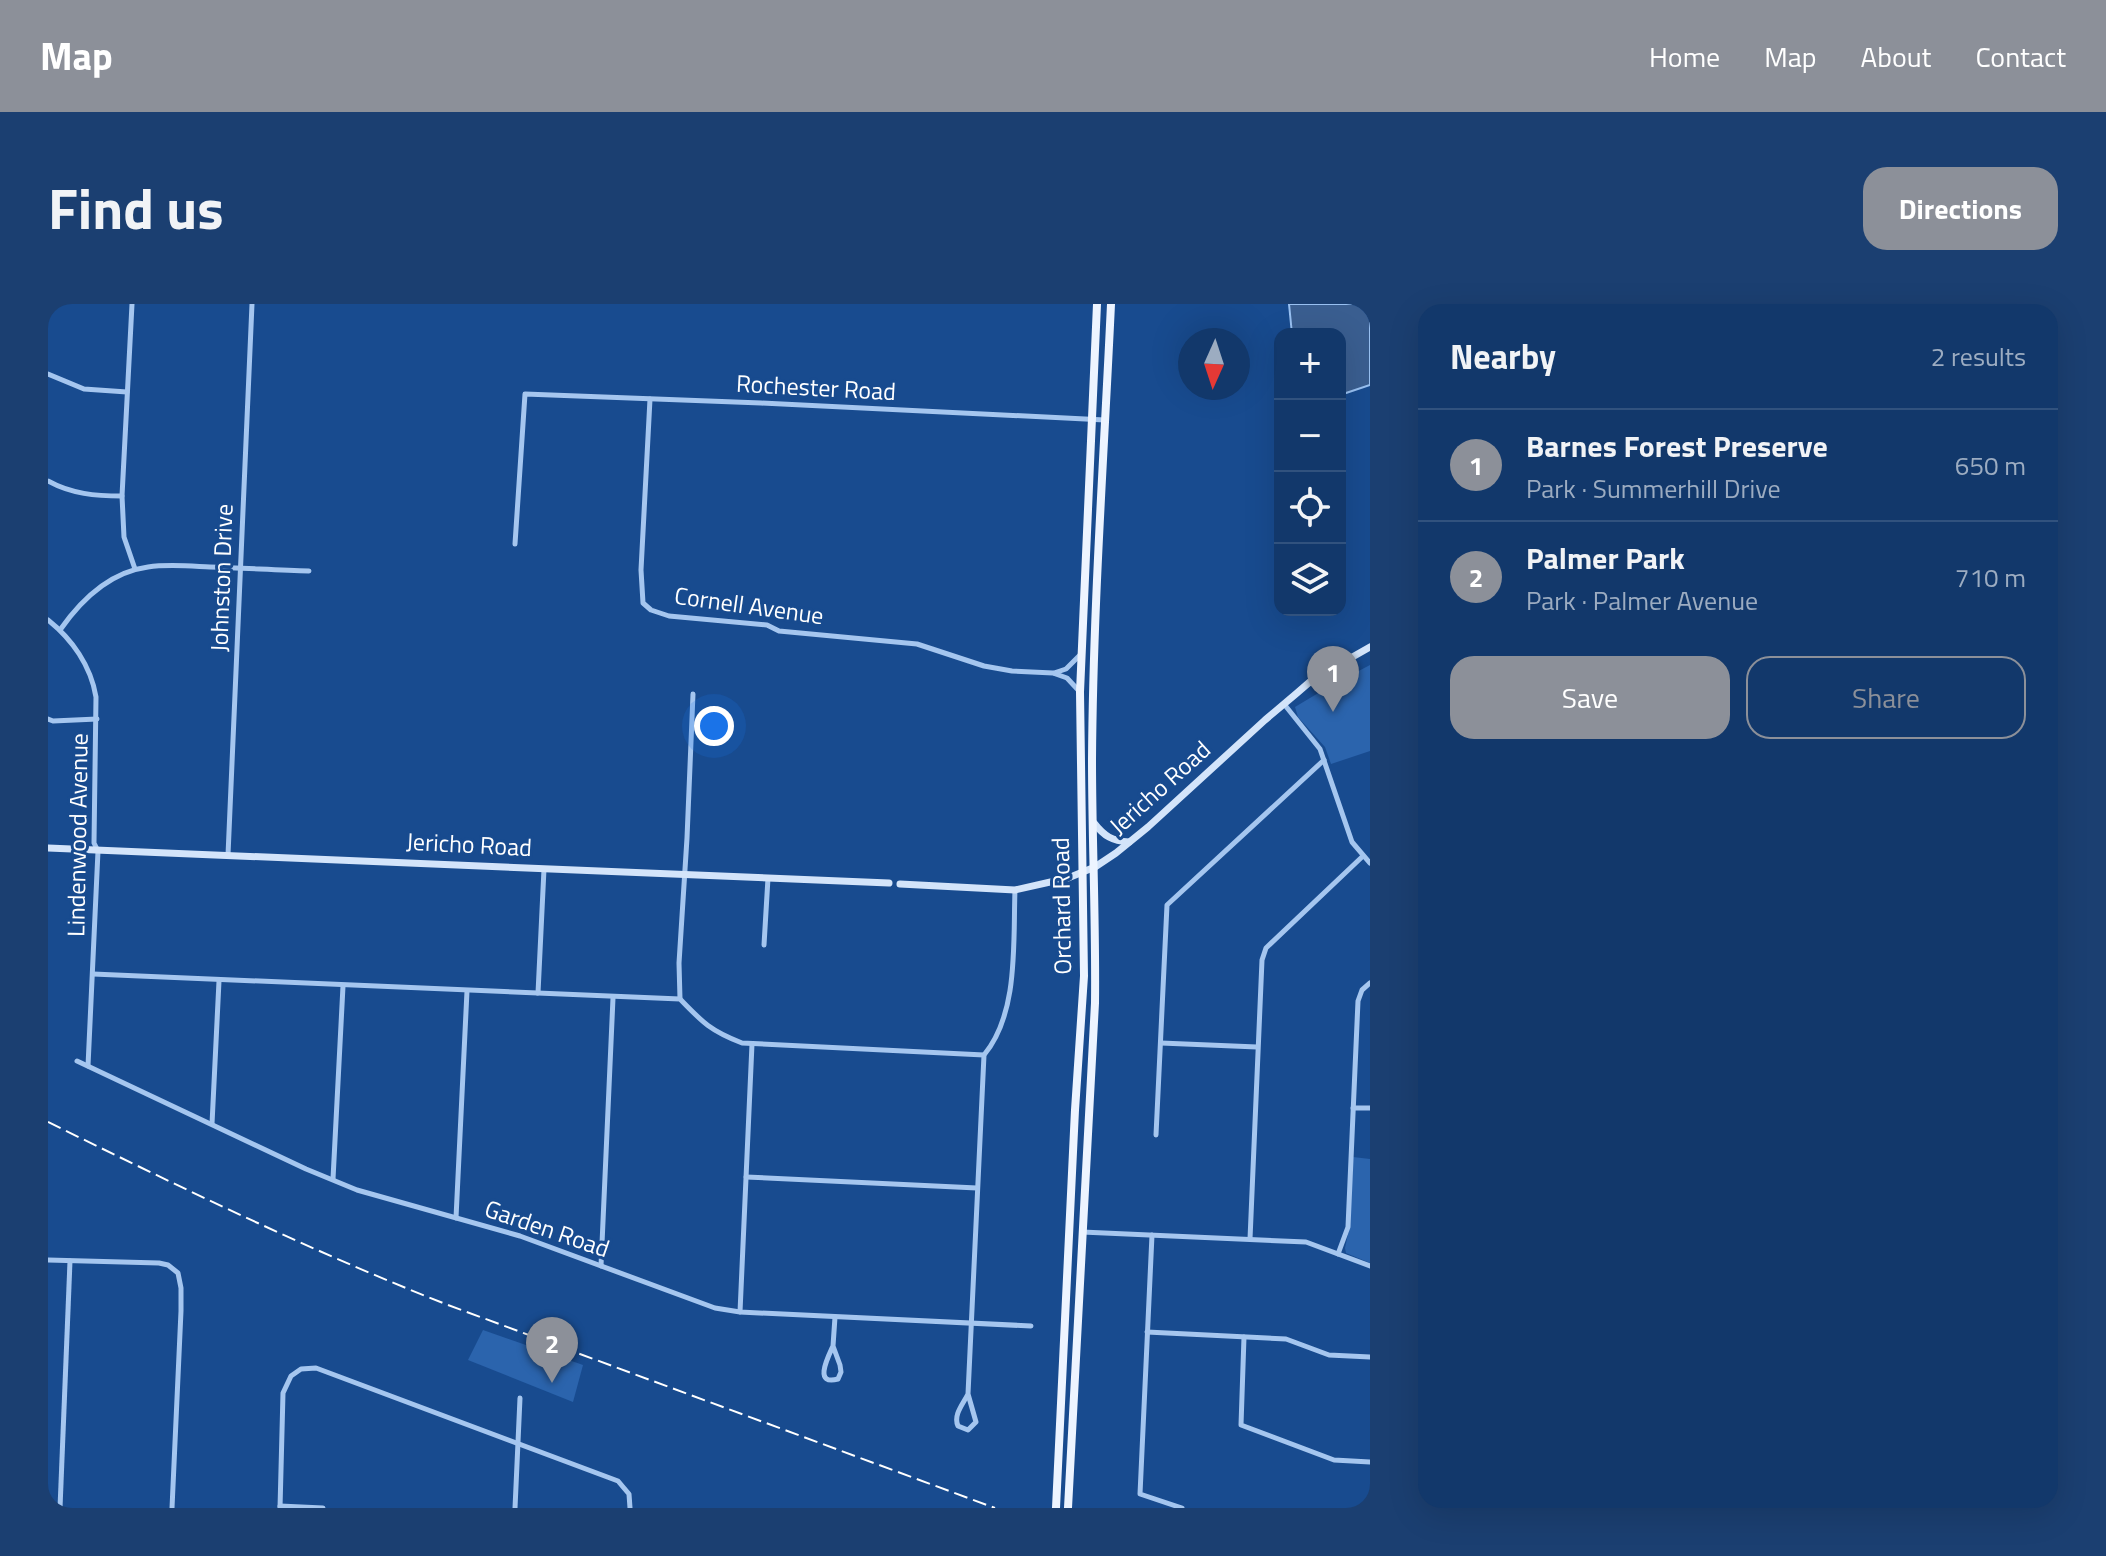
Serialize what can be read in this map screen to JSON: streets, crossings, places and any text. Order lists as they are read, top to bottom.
{
  "streets": {
    "main road": ["Jericho Road", "Orchard Road"],
    "street": [
      "Rochester Road",
      "Johnston Drive",
      "Cornell Avenue",
      "Lindenwood Avenue",
      "Garden Road"
    ]
  },
  "crossings": [
    ["Rochester Road", "Cornell Avenue"],
    ["Rochester Road", "Orchard Road"],
    ["Johnston Drive", "Jericho Road"],
    ["Jericho Road", "Lindenwood Avenue"],
    ["Jericho Road", "Orchard Road"],
    ["Lindenwood Avenue", "Garden Road"]
  ],
  "north": "bottom",
  "page": {
    "header": "Map",
    "nav": [
      "Home",
      "Map",
      "About",
      "Contact"
    ],
    "title": "Find us",
    "buttons": [
      "Directions",
      ["Save", "Share"]
    ],
    "heading": ["Nearby", "2 results"],
    "map_buttons": ["+", "−"],
    "list": [
      {
        "mark": "1",
        "name": "Barnes Forest Preserve",
        "note": "Park · Summerhill Drive",
        "value": "650 m"
      },
      {
        "mark": "2",
        "name": "Palmer Park",
        "note": "Park · Palmer Avenue",
        "value": "710 m"
      }
    ],
    "pins": ["1", "2"]
  }
}
